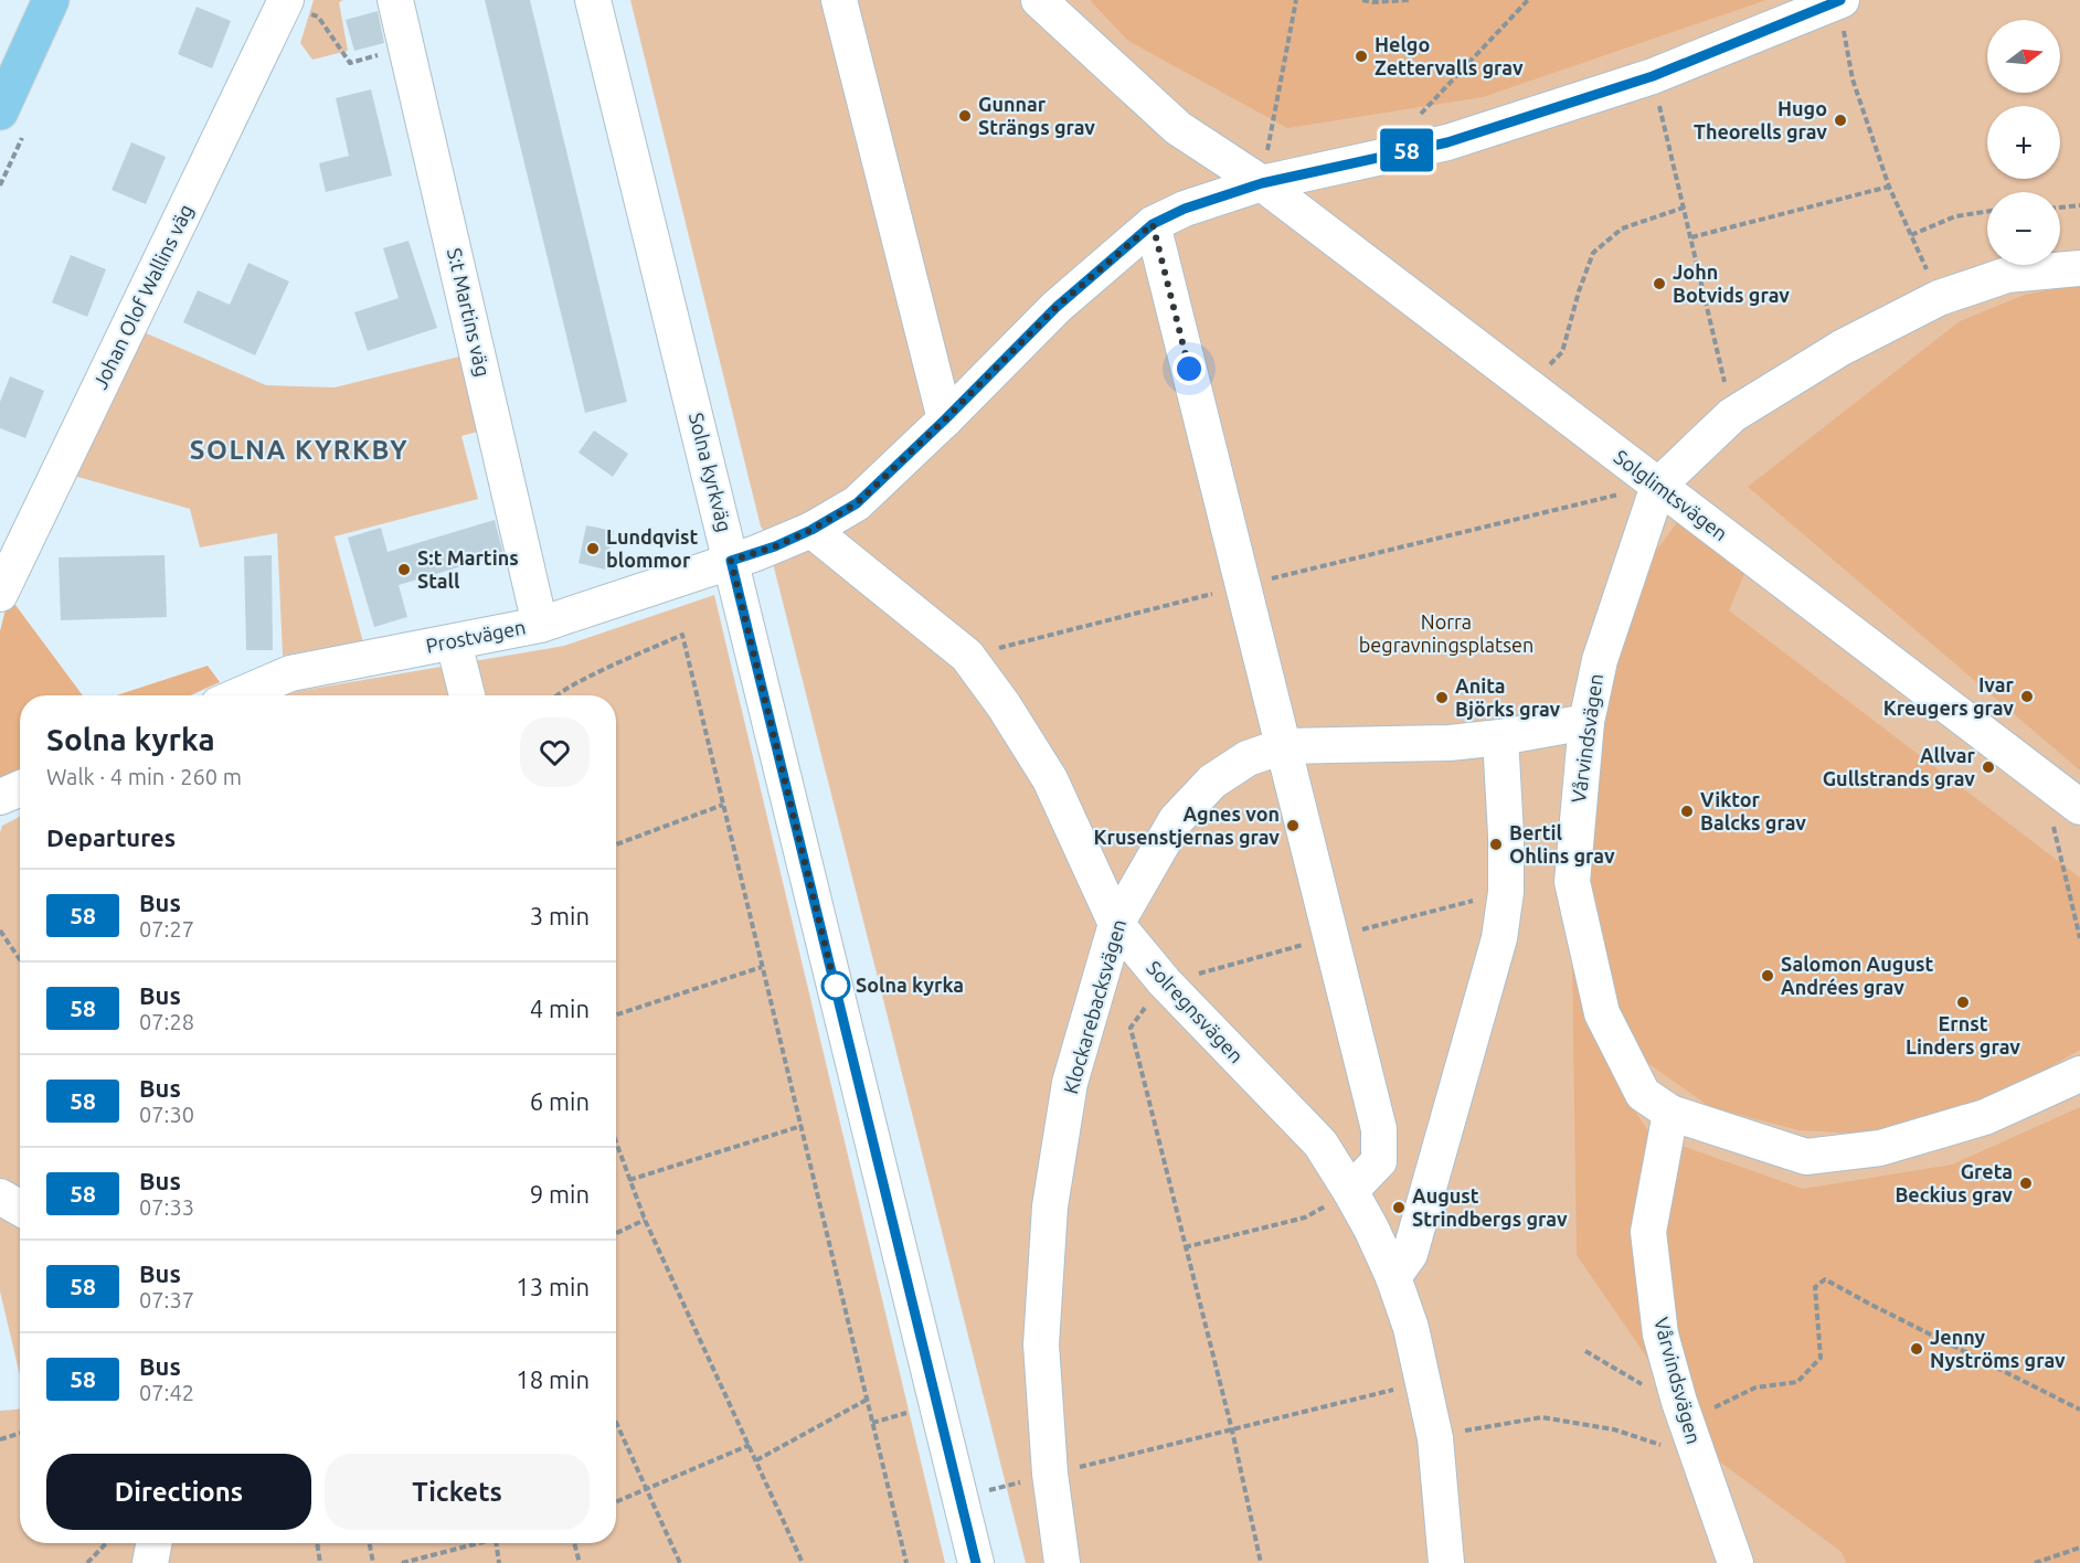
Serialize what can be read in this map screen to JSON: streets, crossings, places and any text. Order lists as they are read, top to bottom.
{
  "streets": {
    "street": [
      "Johan Olof Wallins väg",
      "S:t Martins väg",
      "Solna kyrkväg",
      "Solglimtsvägen",
      "Prostvägen",
      "Vårvindsvägen",
      "Klockarebacksvägen",
      "Solregnsvägen"
    ]
  },
  "crossings": [
    ["S:t Martins väg", "Prostvägen"],
    ["Solna kyrkväg", "Prostvägen"],
    ["Solglimtsvägen", "Prostvägen"],
    ["Solglimtsvägen", "Vårvindsvägen"],
    ["Prostvägen", "Solregnsvägen"],
    ["Vårvindsvägen", "Klockarebacksvägen"],
    ["Klockarebacksvägen", "Solregnsvägen"]
  ],
  "districts": ["SOLNA KYRKBY"],
  "parks": ["Norra begravningsplatsen"],
  "places": [
    "Helgo Zettervalls grav",
    "Gunnar Strängs grav",
    "Hugo Theorells grav",
    "John Botvids grav",
    "Lundqvist blommor",
    "S:t Martins Stall",
    "Ivar Kreugers grav",
    "Anita Björks grav",
    "Allvar Gullstrands grav",
    "Viktor Balcks grav",
    "Agnes von Krusenstjernas grav",
    "Bertil Ohlins grav",
    "Salomon August Andrées grav",
    "Solna kyrka",
    "Ernst Linders grav",
    "Greta Beckius grav",
    "August Strindbergs grav",
    "Jenny Nyströms grav"
  ],
  "lines": ["bus line 58"],
  "north": "right",
  "page": {
    "on_map": "58",
    "map_buttons": ["+", "−"],
    "heading": [
      ["Solna kyrka", "Walk · 4 min · 260 m"],
      "Departures"
    ],
    "list": [
      {
        "mark": "58",
        "name": "Bus",
        "note": "07:27",
        "value": "3 min"
      },
      {
        "mark": "58",
        "name": "Bus",
        "note": "07:28",
        "value": "4 min"
      },
      {
        "mark": "58",
        "name": "Bus",
        "note": "07:30",
        "value": "6 min"
      },
      {
        "mark": "58",
        "name": "Bus",
        "note": "07:33",
        "value": "9 min"
      },
      {
        "mark": "58",
        "name": "Bus",
        "note": "07:37",
        "value": "13 min"
      },
      {
        "mark": "58",
        "name": "Bus",
        "note": "07:42",
        "value": "18 min"
      }
    ],
    "buttons": ["Directions", "Tickets"]
  }
}
